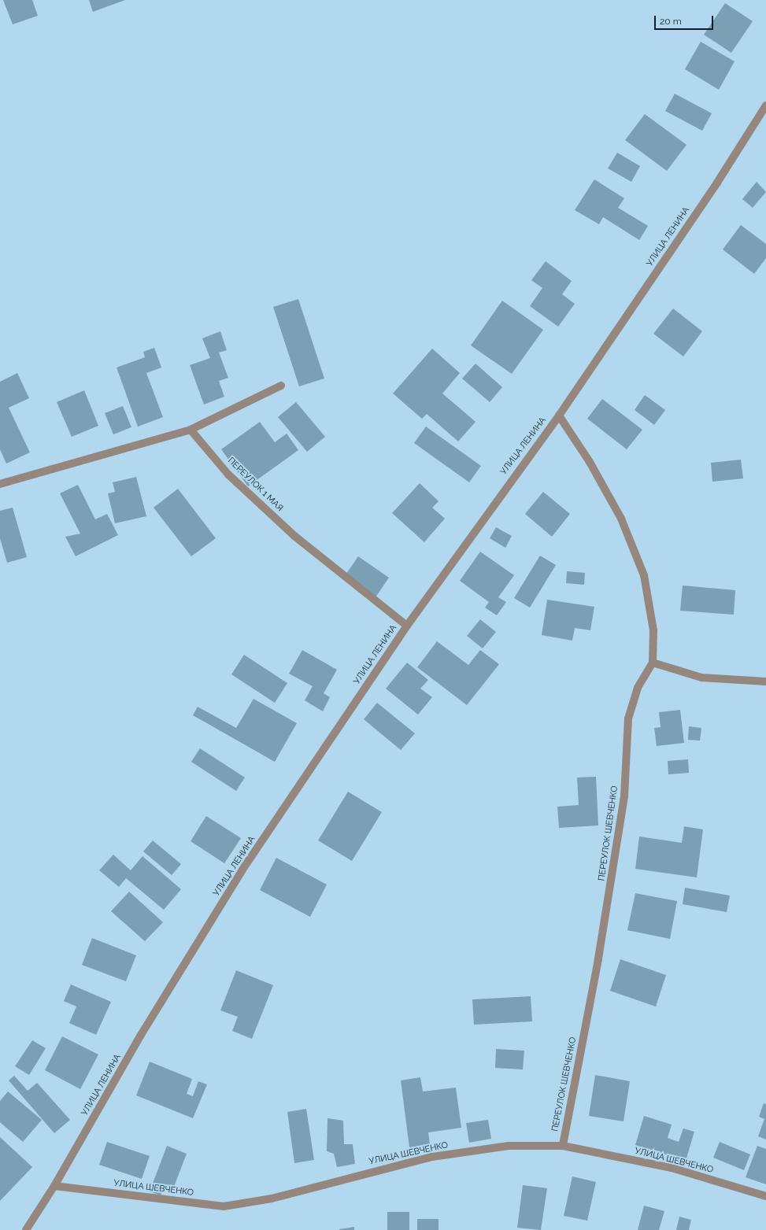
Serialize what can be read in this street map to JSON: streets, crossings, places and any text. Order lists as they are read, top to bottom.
{
  "streets": {
    "street": [
      "УЛИЦА ЛЕНИНА",
      "ПЕРЕУЛОК 1 МАЯ",
      "ПЕРЕУЛОК ШЕВЧЕНКО",
      "УЛИЦА ШЕВЧЕНКО"
    ]
  },
  "crossings": [
    ["УЛИЦА ЛЕНИНА", "ПЕРЕУЛОК 1 МАЯ"],
    ["УЛИЦА ЛЕНИНА", "ПЕРЕУЛОК ШЕВЧЕНКО"],
    ["УЛИЦА ЛЕНИНА", "УЛИЦА ШЕВЧЕНКО"],
    ["ПЕРЕУЛОК ШЕВЧЕНКО", "УЛИЦА ШЕВЧЕНКО"]
  ],
  "scale_bar": "20 m"
}
